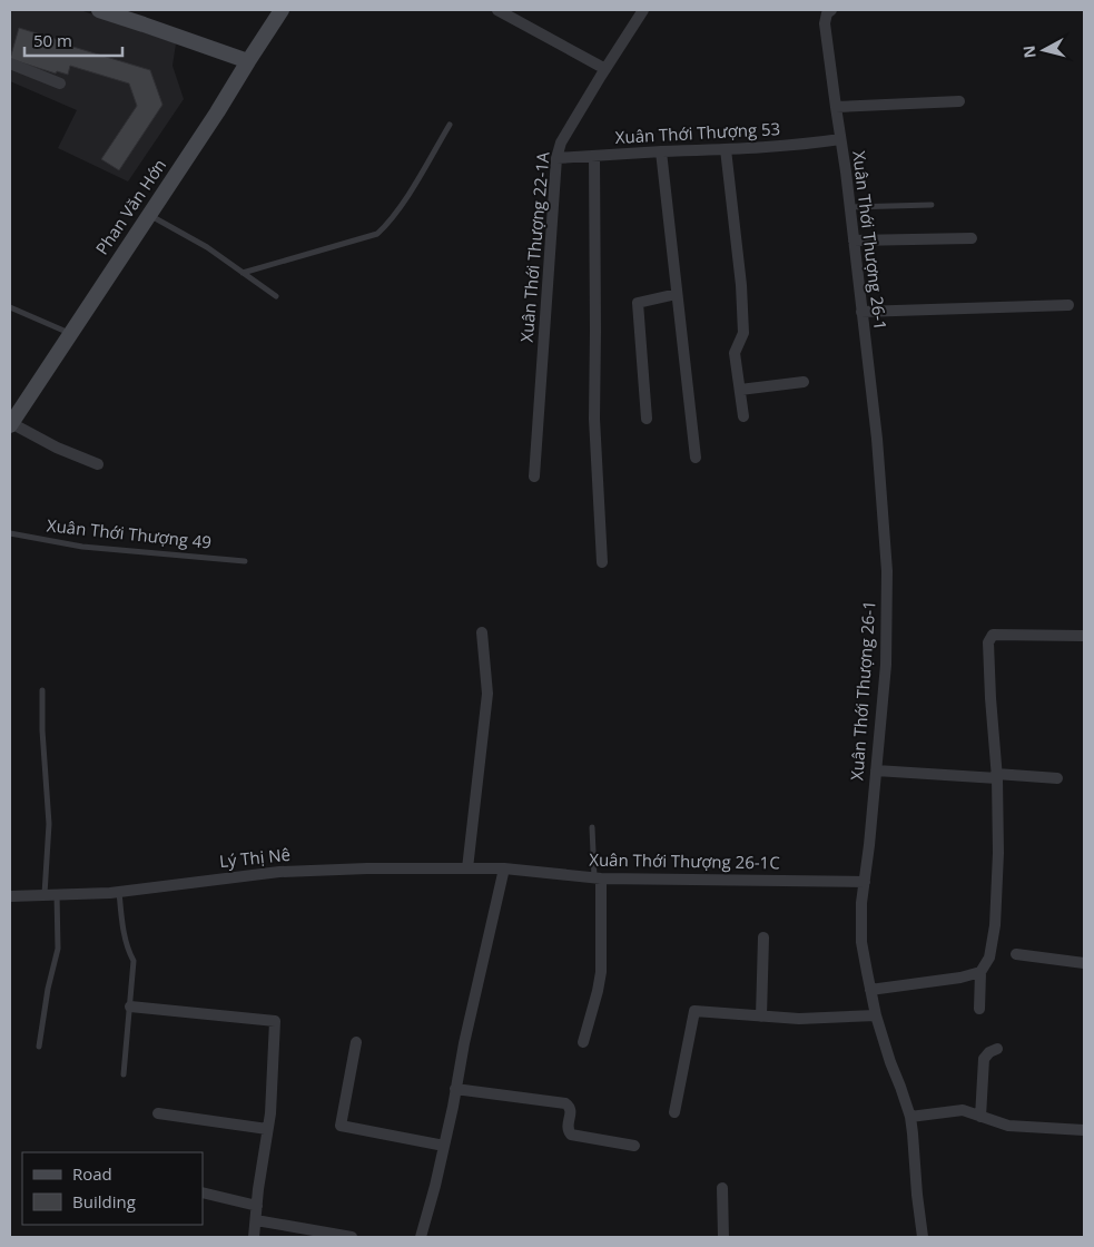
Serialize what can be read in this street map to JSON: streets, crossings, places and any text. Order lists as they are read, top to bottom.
{
  "streets": {
    "main road": ["Phan Văn Hớn"],
    "street": [
      "Xuân Thới Thượng 53",
      "Xuân Thới Thượng 26-1",
      "Xuân Thới Thượng 22-1A",
      "Lý Thị Nê",
      "Xuân Thới Thượng 26-1C"
    ],
    "lane": ["Xuân Thới Thượng 49"]
  },
  "crossings": [
    ["Xuân Thới Thượng 53", "Xuân Thới Thượng 26-1"],
    ["Xuân Thới Thượng 53", "Xuân Thới Thượng 22-1A"],
    ["Xuân Thới Thượng 26-1", "Xuân Thới Thượng 26-1C"],
    ["Lý Thị Nê", "Xuân Thới Thượng 26-1C"]
  ],
  "legend": ["Road", "Building"],
  "scale_bar": "50 m",
  "north": "left"
}
